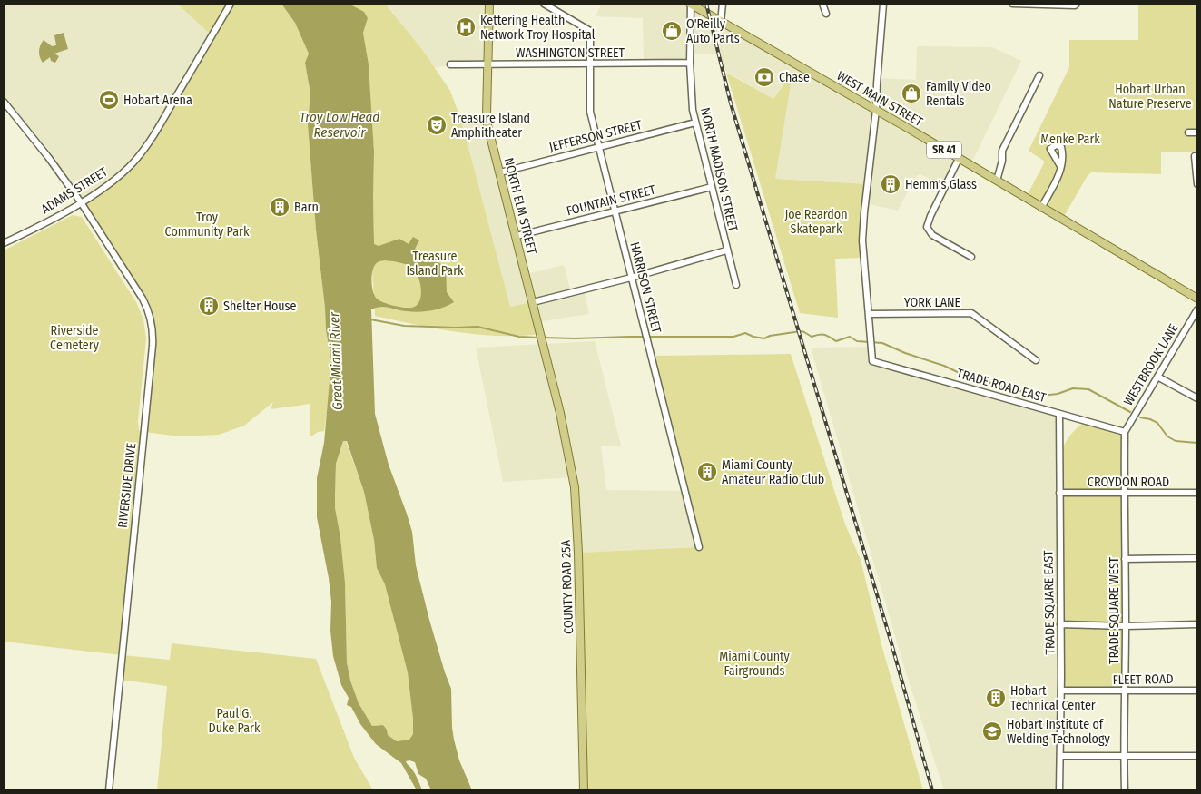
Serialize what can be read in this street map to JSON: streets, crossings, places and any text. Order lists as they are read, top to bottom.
{
  "streets": {
    "main road": [
      "WEST MAIN STREET",
      "SR 41",
      "NORTH ELM STREET",
      "COUNTY ROAD 25A"
    ],
    "street": [
      "WASHINGTON STREET",
      "JEFFERSON STREET",
      "NORTH MADISON STREET",
      "ADAMS STREET",
      "FOUNTAIN STREET",
      "HARRISON STREET",
      "YORK LANE",
      "WESTBROOK LANE",
      "TRADE ROAD EAST",
      "CROYDON ROAD",
      "RIVERSIDE DRIVE",
      "TRADE SQUARE EAST",
      "TRADE SQUARE WEST",
      "FLEET ROAD"
    ]
  },
  "crossings": [
    ["WASHINGTON STREET", "NORTH MADISON STREET"],
    ["WASHINGTON STREET", "NORTH ELM STREET"],
    ["WASHINGTON STREET", "HARRISON STREET"],
    ["WEST MAIN STREET", "NORTH MADISON STREET"],
    ["JEFFERSON STREET", "NORTH MADISON STREET"],
    ["JEFFERSON STREET", "NORTH ELM STREET"],
    ["JEFFERSON STREET", "HARRISON STREET"],
    ["NORTH MADISON STREET", "FOUNTAIN STREET"],
    ["ADAMS STREET", "RIVERSIDE DRIVE"],
    ["FOUNTAIN STREET", "NORTH ELM STREET"],
    ["FOUNTAIN STREET", "HARRISON STREET"],
    ["NORTH ELM STREET", "COUNTY ROAD 25A"],
    ["YORK LANE", "TRADE ROAD EAST"],
    ["WESTBROOK LANE", "TRADE ROAD EAST"],
    ["WESTBROOK LANE", "TRADE SQUARE WEST"],
    ["TRADE ROAD EAST", "TRADE SQUARE EAST"],
    ["TRADE ROAD EAST", "TRADE SQUARE WEST"],
    ["CROYDON ROAD", "TRADE SQUARE EAST"],
    ["CROYDON ROAD", "TRADE SQUARE WEST"],
    ["TRADE SQUARE EAST", "FLEET ROAD"],
    ["TRADE SQUARE WEST", "FLEET ROAD"]
  ],
  "water": ["Troy Low Head Reservoir", "Great Miami River"],
  "parks": [
    "Hobart Urban Nature Preserve",
    "Menke Park",
    "Joe Reardon Skatepark",
    "Troy Community Park",
    "Treasure Island Park",
    "Riverside Cemetery",
    "Miami County Fairgrounds",
    "Paul G. Duke Park"
  ],
  "places": {
    "hospital": ["Kettering Health Network Troy Hospital"],
    "shop": ["O'Reilly Auto Parts", "Family Video Rentals"],
    "bank": ["Chase"],
    "sports": ["Hobart Arena"],
    "theatre": ["Treasure Island Amphitheater"],
    "building": [
      "Hemm's Glass",
      "Barn",
      "Shelter House",
      "Miami County Amateur Radio Club",
      "Hobart Technical Center"
    ],
    "school or university": ["Hobart Institute of Welding Technology"]
  }
}
